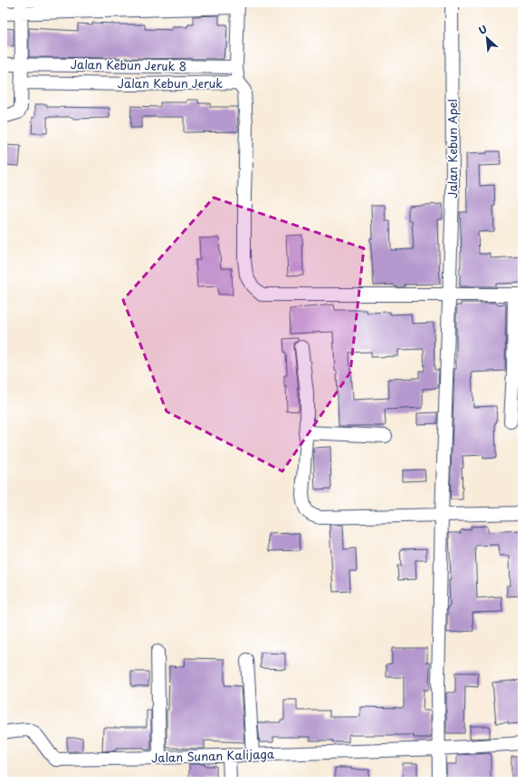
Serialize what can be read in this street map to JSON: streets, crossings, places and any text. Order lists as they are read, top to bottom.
{
  "streets": {
    "street": [
      "Jalan Kebun Jeruk 8",
      "Jalan Kebun Jeruk",
      "Jalan Kebun Apel",
      "Jalan Sunan Kalijaga"
    ]
  },
  "crossings": [
    ["Jalan Kebun Jeruk 8", "Jalan Kebun Jeruk"],
    ["Jalan Kebun Apel", "Jalan Sunan Kalijaga"]
  ],
  "north": "top left"
}
